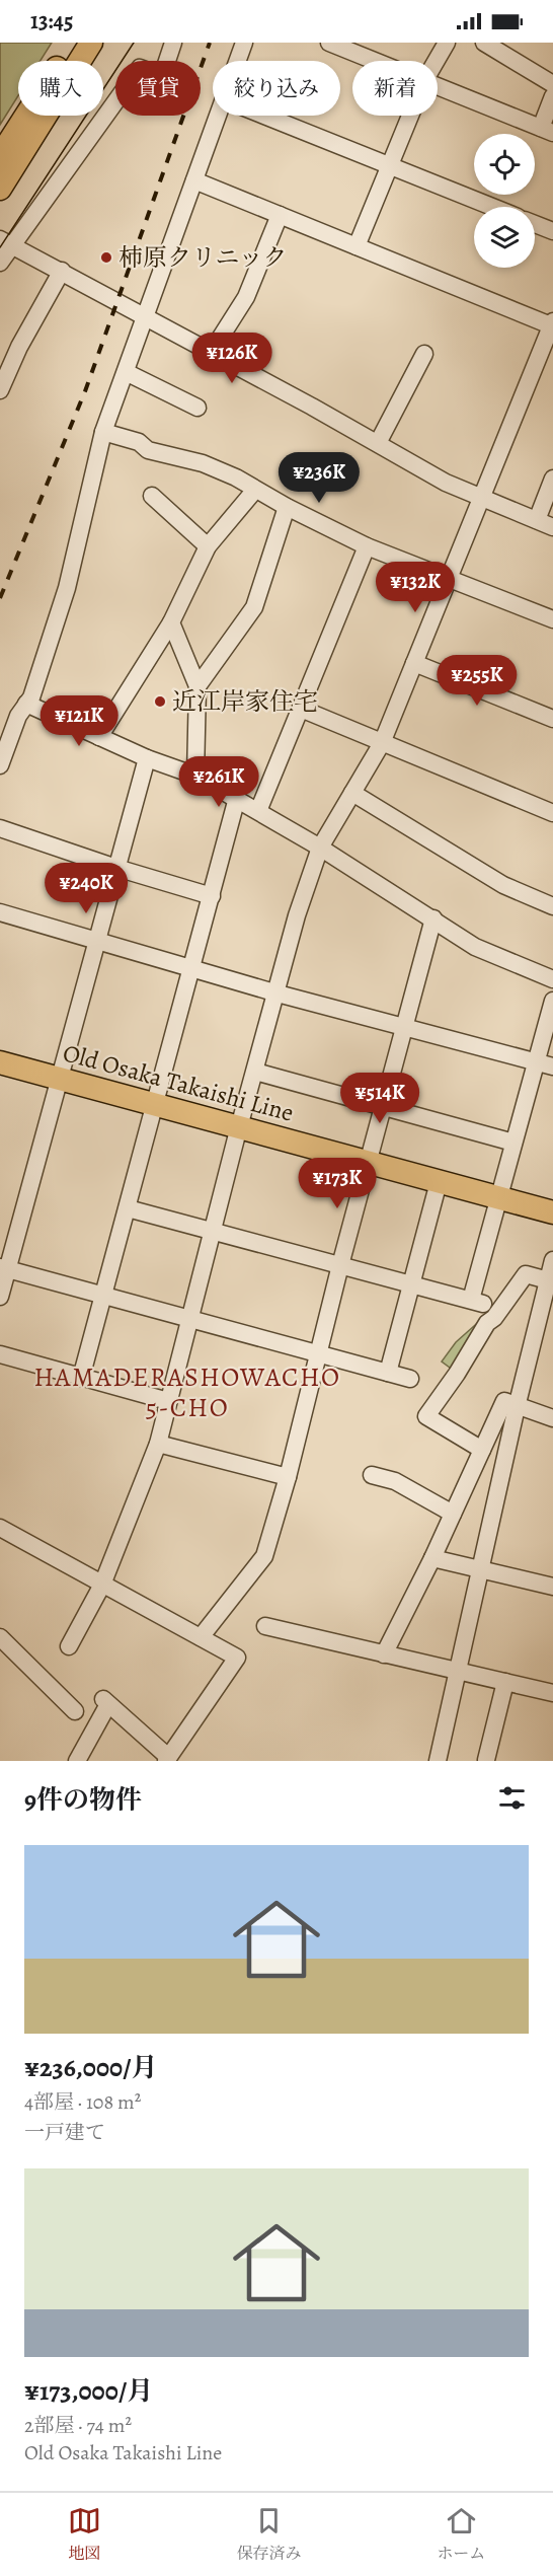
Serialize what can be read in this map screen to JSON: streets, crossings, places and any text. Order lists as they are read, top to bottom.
{
  "streets": {
    "main road": ["Old Osaka Takaishi Line"]
  },
  "districts": ["HAMADERASHOWACHO 5-CHO"],
  "places": ["柿原クリニック", "近江岸家住宅"],
  "page": {
    "status": "13:45",
    "chip": [
      "購入",
      "賃貸",
      "絞り込み",
      "新着"
    ],
    "price": [
      "¥126K",
      "¥236K",
      "¥132K",
      "¥255K",
      "¥121K",
      "¥261K",
      "¥240K",
      "¥514K",
      "¥173K"
    ],
    "heading": "9件の物件",
    "list": [
      {
        "name": "¥236,000/月",
        "note": "4部屋 · 108 m² · 一戸建て"
      },
      {
        "name": "¥173,000/月",
        "note": "2部屋 · 74 m² · Old Osaka Takaishi Line"
      }
    ],
    "tabs": ["地図", "保存済み", "ホーム"]
  }
}
